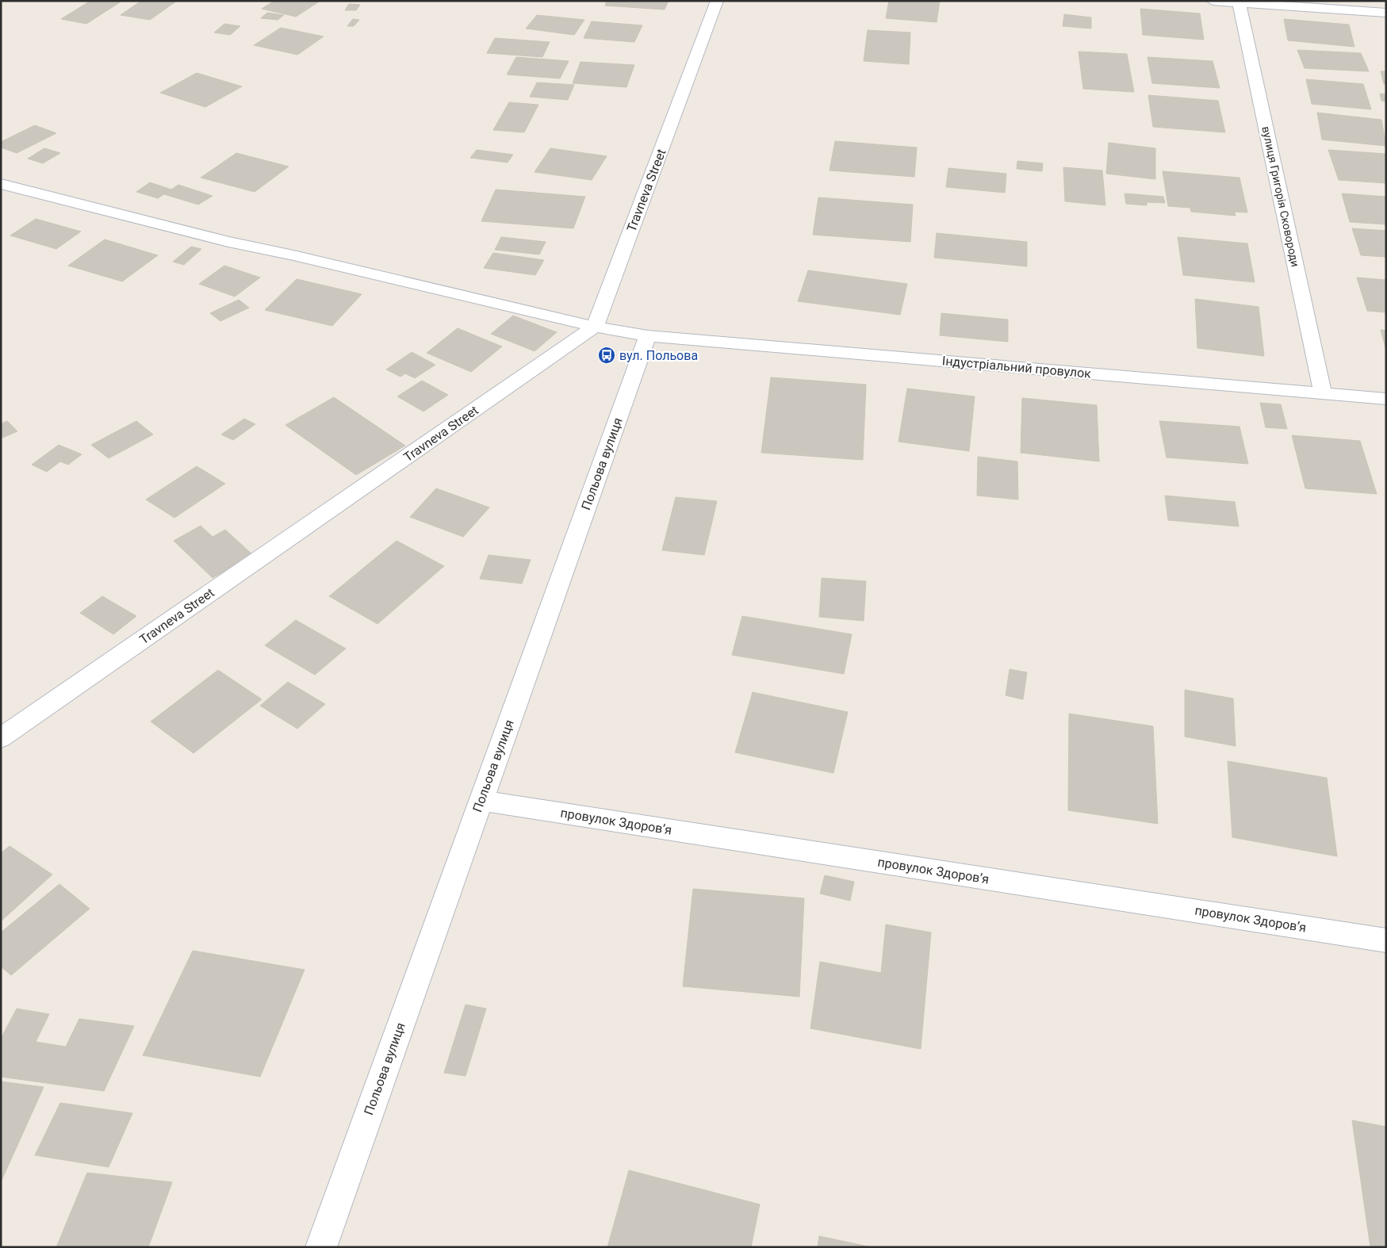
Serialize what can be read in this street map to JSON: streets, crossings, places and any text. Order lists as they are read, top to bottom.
{
  "streets": {
    "street": [
      "Travneva Street",
      "вулиця Григорія Сковороди",
      "Індустріальний провулок",
      "Польова вулиця",
      "провулок Здоровʼя"
    ]
  },
  "crossings": [
    ["вулиця Григорія Сковороди", "Індустріальний провулок"],
    ["Індустріальний провулок", "Польова вулиця"],
    ["Польова вулиця", "провулок Здоровʼя"]
  ],
  "places": {
    "bus stop": ["вул. Польова"]
  }
}
